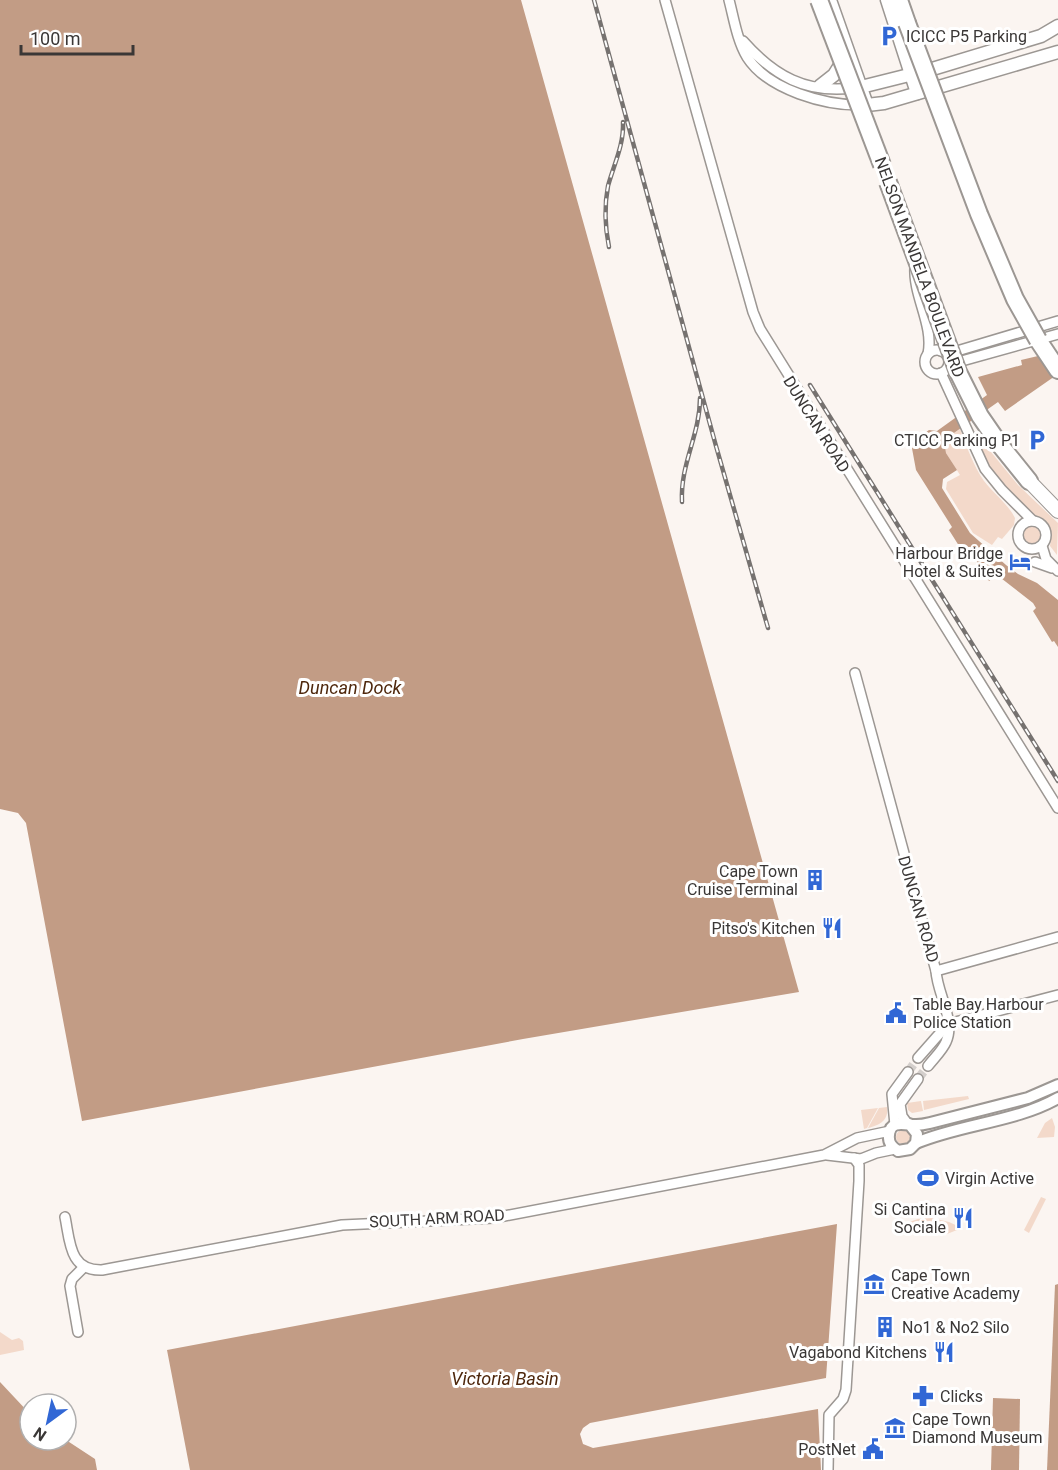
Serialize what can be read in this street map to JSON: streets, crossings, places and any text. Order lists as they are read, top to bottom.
{
  "streets": {
    "highway": ["NELSON MANDELA BOULEVARD"],
    "street": ["DUNCAN ROAD", "SOUTH ARM ROAD"]
  },
  "water": ["Duncan Dock", "Victoria Basin"],
  "places": {
    "parking": ["ICICC P5 Parking", "CTICC Parking P1"],
    "hotel": ["Harbour Bridge Hotel & Suites"],
    "building": ["Cape Town Cruise Terminal", "No1 & No2 Silo"],
    "restaurant": ["Pitso's Kitchen", "Si Cantina Sociale", "Vagabond Kitchens"],
    "public building": ["Table Bay Harbour Police Station", "PostNet"],
    "sports": ["Virgin Active"],
    "museum": ["Cape Town Creative Academy", "Cape Town Diamond Museum"],
    "pharmacy": ["Clicks"]
  },
  "scale_bar": "100 m",
  "north": "bottom left"
}
